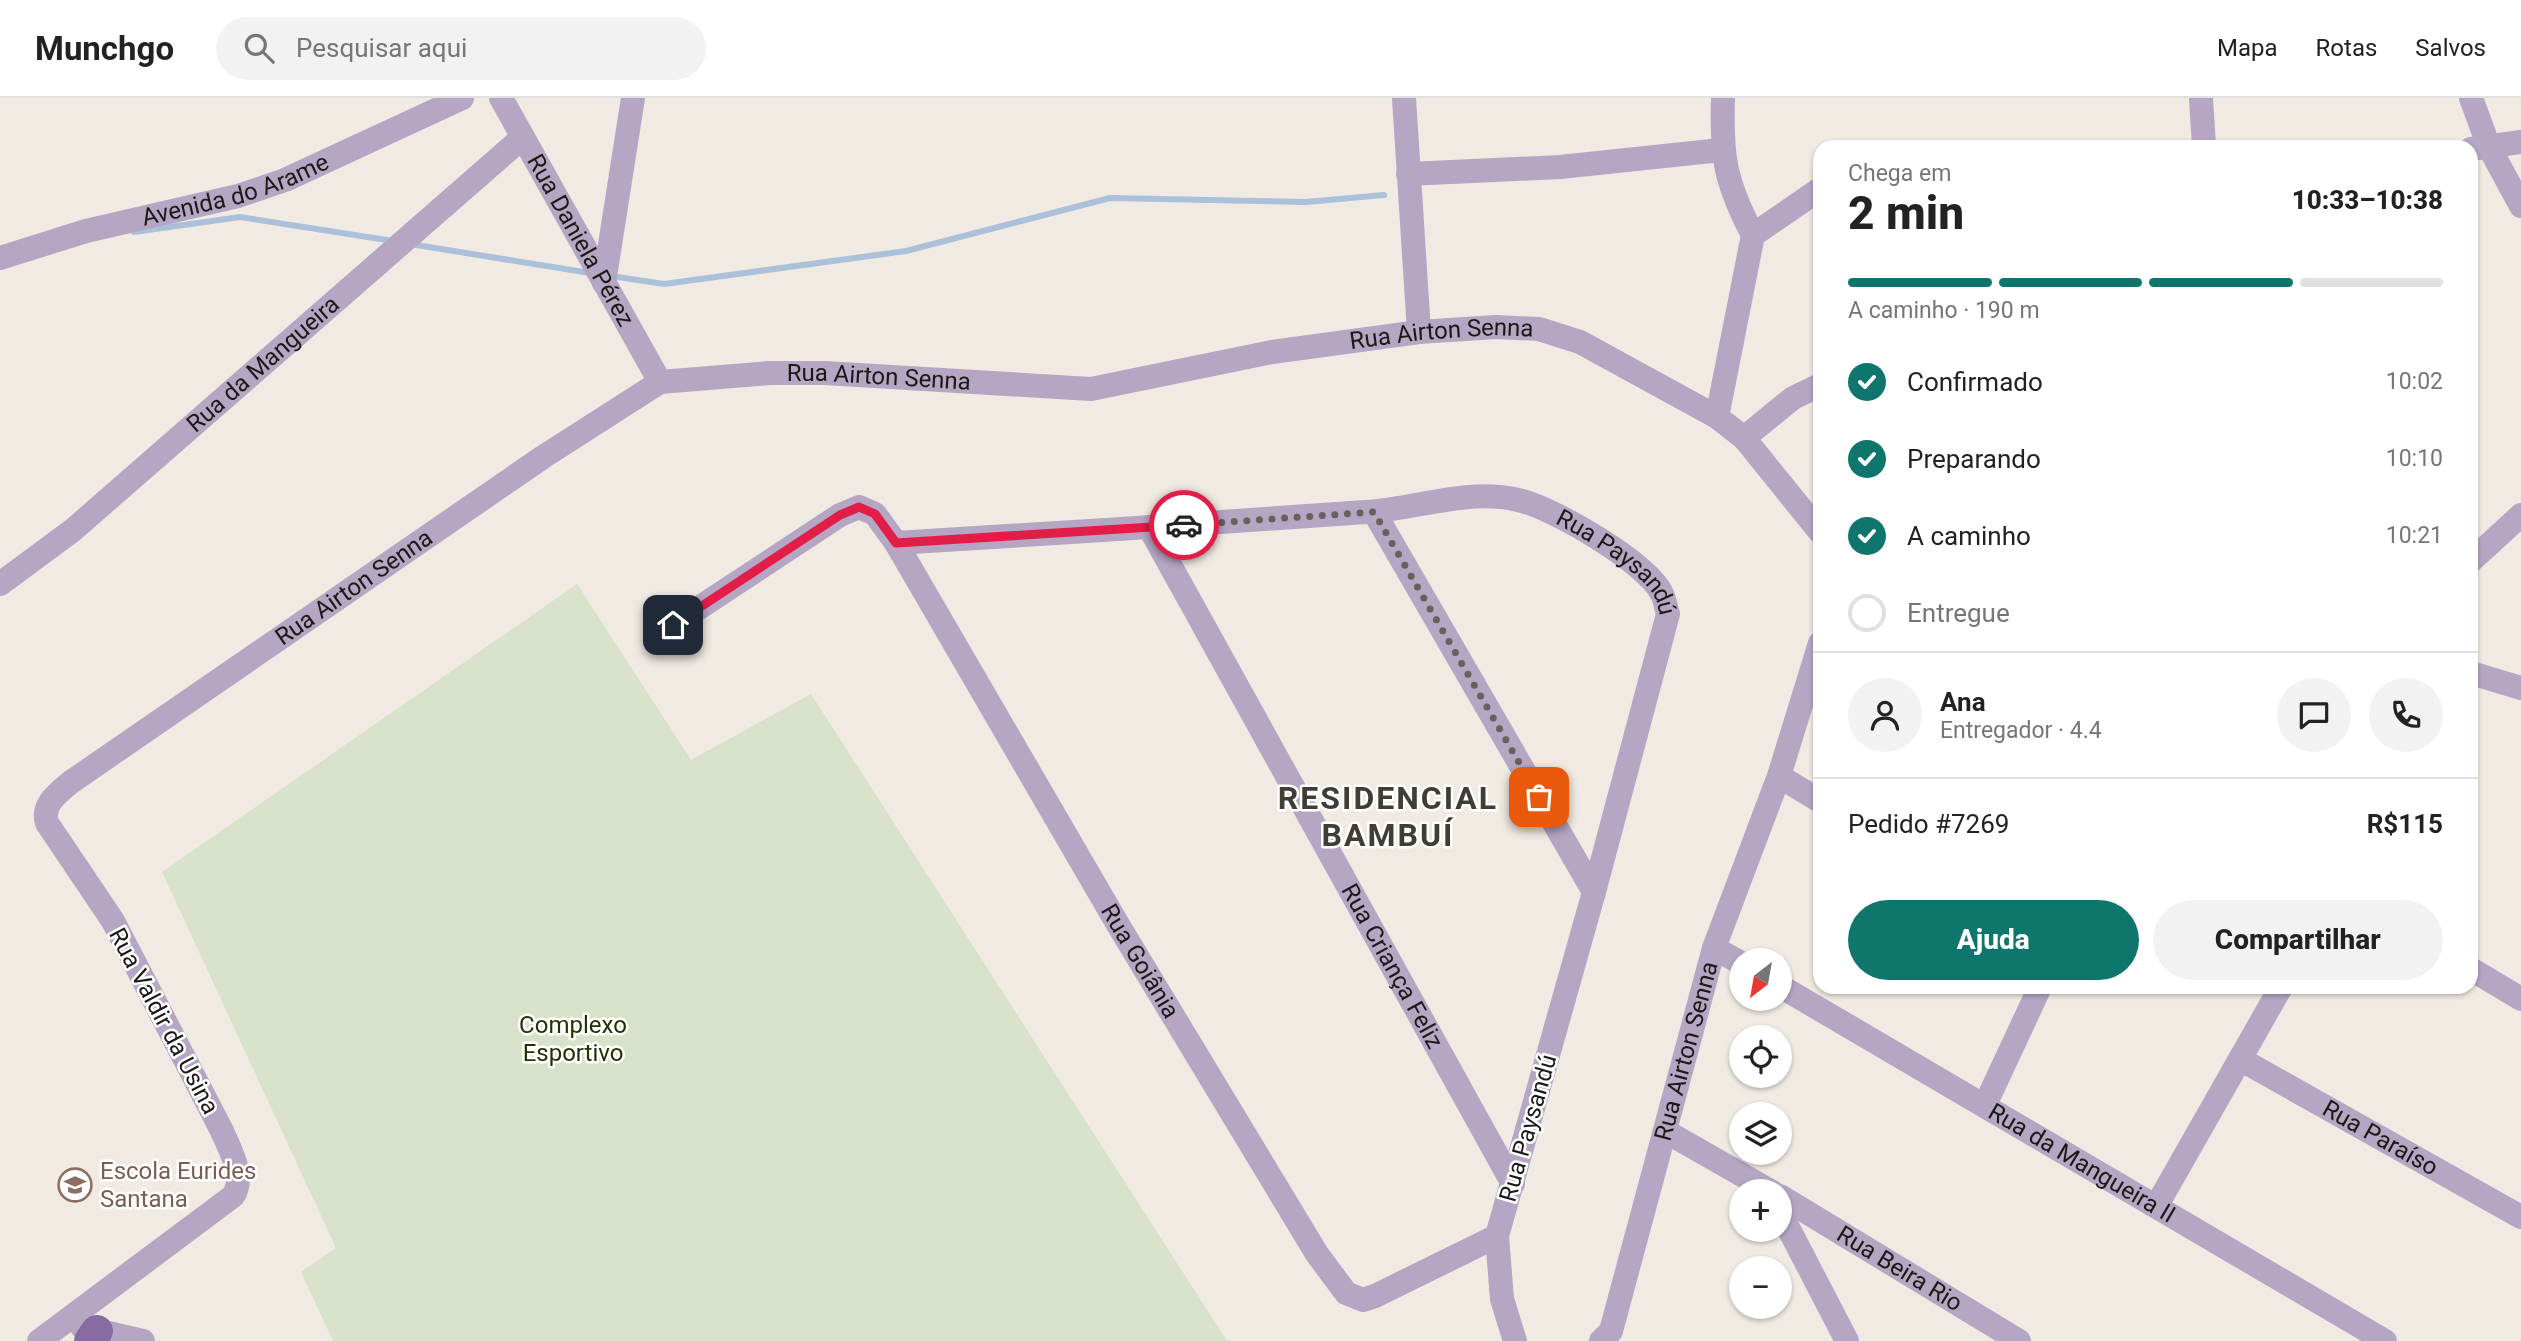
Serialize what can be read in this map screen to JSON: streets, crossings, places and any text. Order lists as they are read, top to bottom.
{
  "streets": {
    "street": [
      "Avenida do Arame",
      "Rua Daniela Pérez",
      "Rua Airton Senna",
      "Rua da Mangueira",
      "Rua Paysandú",
      "Rua Goiânia",
      "Rua Criança Feliz",
      "Rua Valdir da Usina",
      "Rua Paraíso",
      "Rua da Mangueira II",
      "Rua Beira Rio"
    ]
  },
  "crossings": [
    ["Rua Daniela Pérez", "Rua Airton Senna"],
    ["Rua Daniela Pérez", "Rua da Mangueira"],
    ["Rua Airton Senna", "Rua Valdir da Usina"],
    ["Rua Airton Senna", "Rua Beira Rio"],
    ["Rua Paysandú", "Rua Goiânia"],
    ["Rua Paysandú", "Rua Criança Feliz"]
  ],
  "districts": ["RESIDENCIAL BAMBUÍ"],
  "parks": ["Complexo Esportivo"],
  "places": {
    "school or university": ["Escola Eurides Santana"]
  },
  "north": "bottom left",
  "page": {
    "header": "Munchgo",
    "search": "Pesquisar aqui",
    "nav": ["Mapa", "Rotas", "Salvos"],
    "heading": ["2 min", "Chega em", "10:33–10:38"],
    "panel": [
      "Ana",
      "Entregador · 4.4",
      "Pedido #7269",
      "R$115"
    ],
    "bar": "A caminho · 190 m",
    "list": [
      ["Confirmado", "10:02"],
      ["Preparando", "10:10"],
      ["A caminho", "10:21"],
      "Entregue"
    ],
    "buttons": ["Ajuda", "Compartilhar"],
    "map_buttons": ["+", "−"]
  }
}
